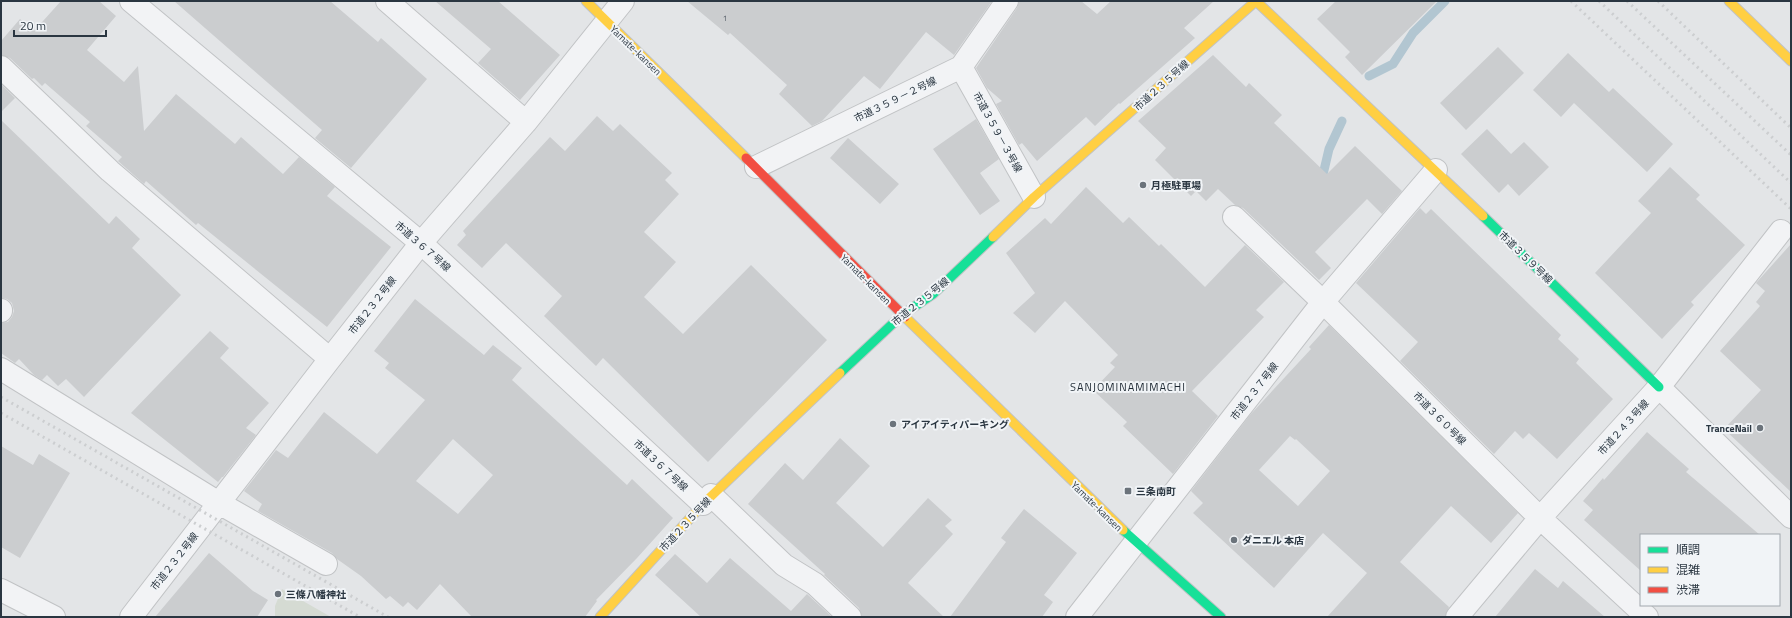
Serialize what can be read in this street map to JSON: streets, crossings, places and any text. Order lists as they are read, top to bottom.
{
  "streets": {
    "street": [
      "Yamate-kansen",
      "市道２３５号線",
      "市道３５９－２号線",
      "市道３５９－３号線",
      "市道３６７号線",
      "市道３５９号線",
      "市道２３２号線",
      "市道２３７号線",
      "市道３６０号線",
      "市道２４３号線"
    ]
  },
  "crossings": [
    ["Yamate-kansen", "市道２３５号線"],
    ["Yamate-kansen", "市道３５９－２号線"],
    ["Yamate-kansen", "市道２３２号線"],
    ["Yamate-kansen", "市道２３７号線"],
    ["市道２３５号線", "市道３５９－３号線"],
    ["市道２３５号線", "市道３６７号線"],
    ["市道２３５号線", "市道３５９号線"],
    ["市道３５９－２号線", "市道３５９－３号線"],
    ["市道３６７号線", "市道２３２号線"],
    ["市道３５９号線", "市道２３７号線"],
    ["市道３５９号線", "市道２４３号線"],
    ["市道２３７号線", "市道３６０号線"],
    ["市道３６０号線", "市道２４３号線"]
  ],
  "districts": ["SANJOMINAMIMACHI"],
  "places": {
    "other": [
      "月極駐車場",
      "アイアイティパーキング",
      "TranceNail",
      "ダニエル 本店",
      "三條八幡神社"
    ],
    "transit": ["三条南町"]
  },
  "house_numbers": ["1"],
  "legend": ["順調", "混雑", "渋滞"],
  "scale_bar": "20 m"
}
